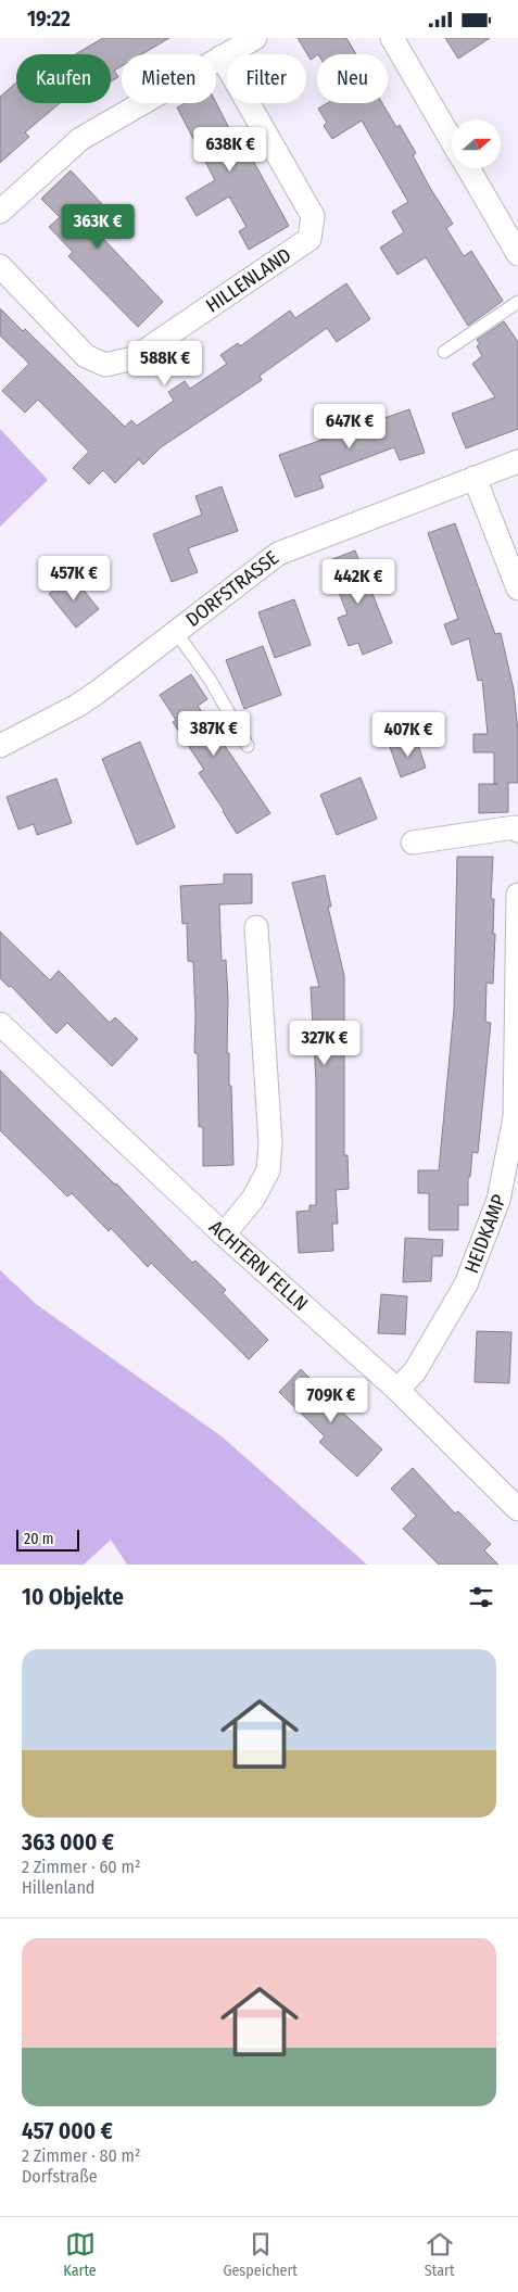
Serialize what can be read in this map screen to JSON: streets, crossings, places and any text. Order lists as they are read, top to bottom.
{
  "streets": {
    "street": [
      "HILLENLAND",
      "DORFSTRASSE",
      "HEIDKAMP",
      "ACHTERN FELLN"
    ]
  },
  "crossings": [
    ["HEIDKAMP", "ACHTERN FELLN"]
  ],
  "scale_bar": "20 m",
  "north": "right",
  "page": {
    "status": "19:22",
    "chip": [
      "Kaufen",
      "Mieten",
      "Filter",
      "Neu"
    ],
    "price": [
      "638K €",
      "363K €",
      "588K €",
      "647K €",
      "457K €",
      "442K €",
      "387K €",
      "407K €",
      "327K €",
      "709K €"
    ],
    "scale": "20 m",
    "heading": "10 Objekte",
    "list": [
      {
        "name": "363 000 €",
        "note": "2 Zimmer · 60 m² · Hillenland"
      },
      {
        "name": "457 000 €",
        "note": "2 Zimmer · 80 m² · Dorfstraße"
      }
    ],
    "tabs": ["Karte", "Gespeichert", "Start"]
  }
}
